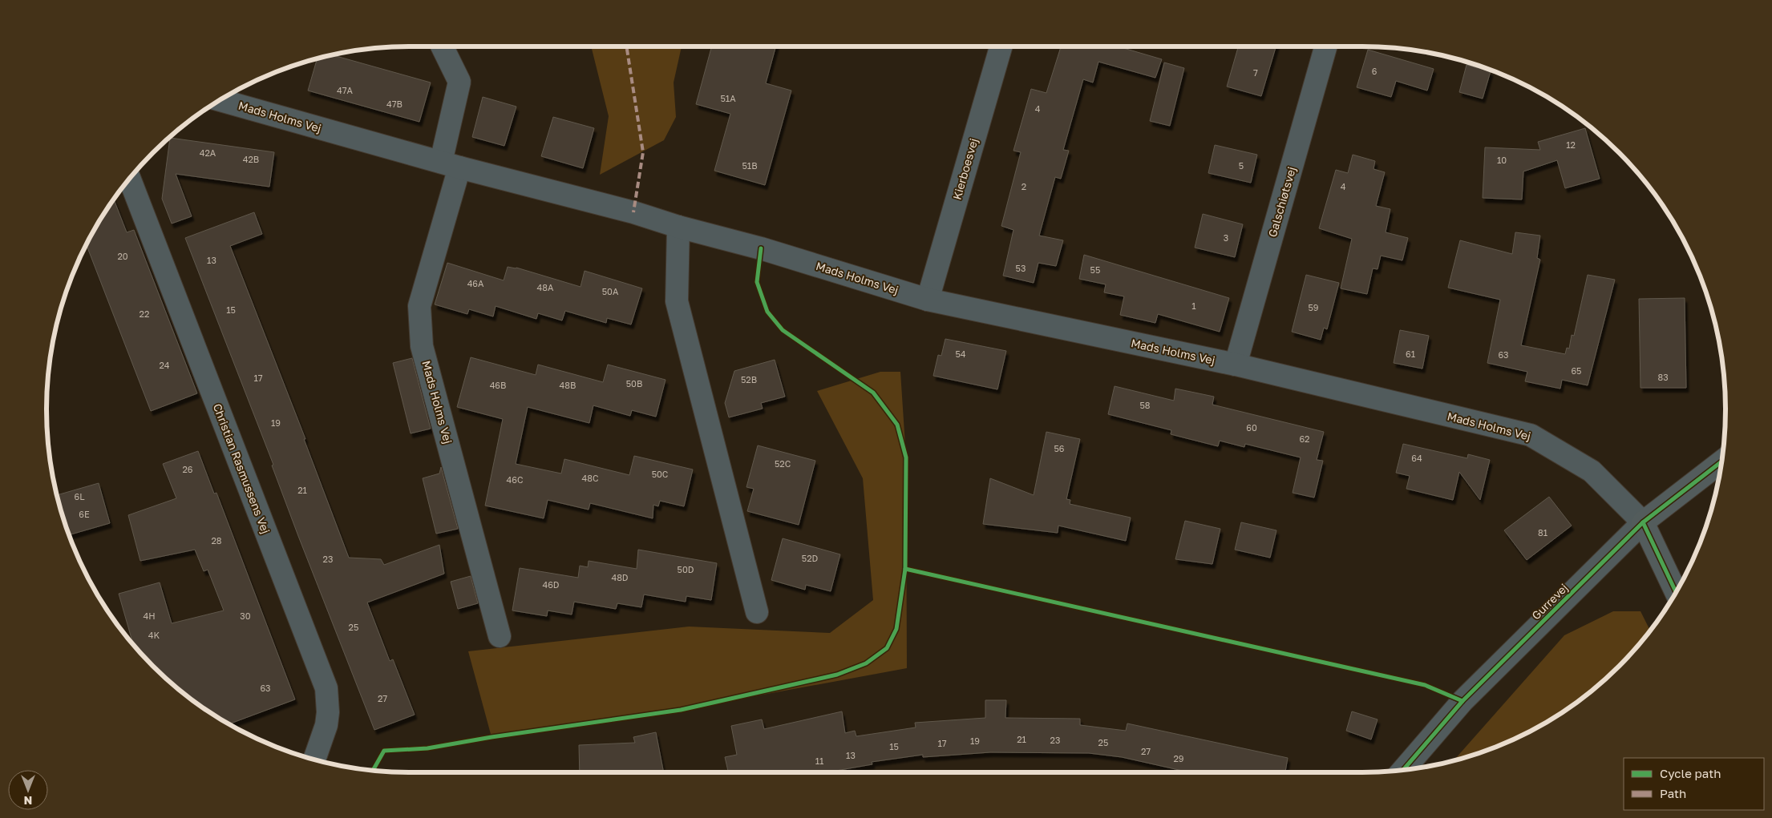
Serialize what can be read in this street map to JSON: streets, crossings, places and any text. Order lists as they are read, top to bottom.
{
  "streets": {
    "main road": ["Gurrevej"],
    "street": [
      "Mads Holms Vej",
      "Kierboesvej",
      "Galschiøtsvej",
      "Christian Rasmussens Vej"
    ]
  },
  "crossings": [
    ["Mads Holms Vej", "Kierboesvej"],
    ["Mads Holms Vej", "Galschiøtsvej"],
    ["Mads Holms Vej", "Gurrevej"]
  ],
  "house_numbers": [
    "6",
    "7",
    "47A",
    "51A",
    "47B",
    "4",
    "12",
    "42A",
    "42B",
    "10",
    "51B",
    "5",
    "2",
    "4",
    "3",
    "20",
    "13",
    "53",
    "55",
    "46A",
    "48A",
    "50A",
    "1",
    "59",
    "15",
    "22",
    "54",
    "61",
    "63",
    "24",
    "65",
    "83",
    "17",
    "52B",
    "50B",
    "46B",
    "48B",
    "58",
    "19",
    "60",
    "62",
    "56",
    "64",
    "52C",
    "26",
    "50C",
    "48C",
    "46C",
    "21",
    "6L",
    "6E",
    "81",
    "28",
    "52D",
    "23",
    "50D",
    "48D",
    "46D",
    "4H",
    "30",
    "25",
    "4K",
    "63",
    "27",
    "21",
    "23",
    "19",
    "25",
    "17",
    "15",
    "27",
    "13",
    "29",
    "11"
  ],
  "legend": ["Cycle path", "Path"],
  "north": "bottom"
}
